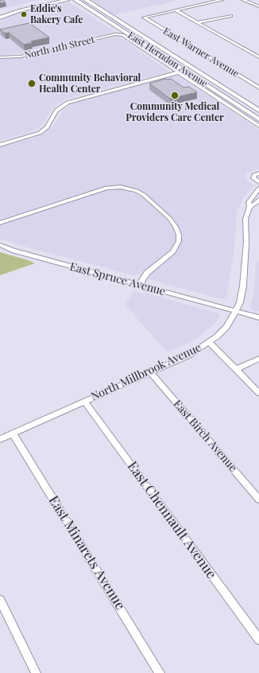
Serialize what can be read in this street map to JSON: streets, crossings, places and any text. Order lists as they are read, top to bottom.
{
  "streets": {
    "main road": ["East Herndon Avenue"],
    "street": [
      "North 11th Street",
      "East Warner Avenue",
      "East Spruce Avenue",
      "North Millbrook Avenue",
      "East Birch Avenue",
      "East Chennault Avenue",
      "East Minarets Avenue"
    ]
  },
  "crossings": [
    ["East Spruce Avenue", "North Millbrook Avenue"],
    ["North Millbrook Avenue", "East Birch Avenue"],
    ["North Millbrook Avenue", "East Chennault Avenue"],
    ["North Millbrook Avenue", "East Minarets Avenue"]
  ],
  "places": ["Eddie's Bakery Cafe", "Community Behavioral Health Center", "Community Medical Providers Care Center"]
}
